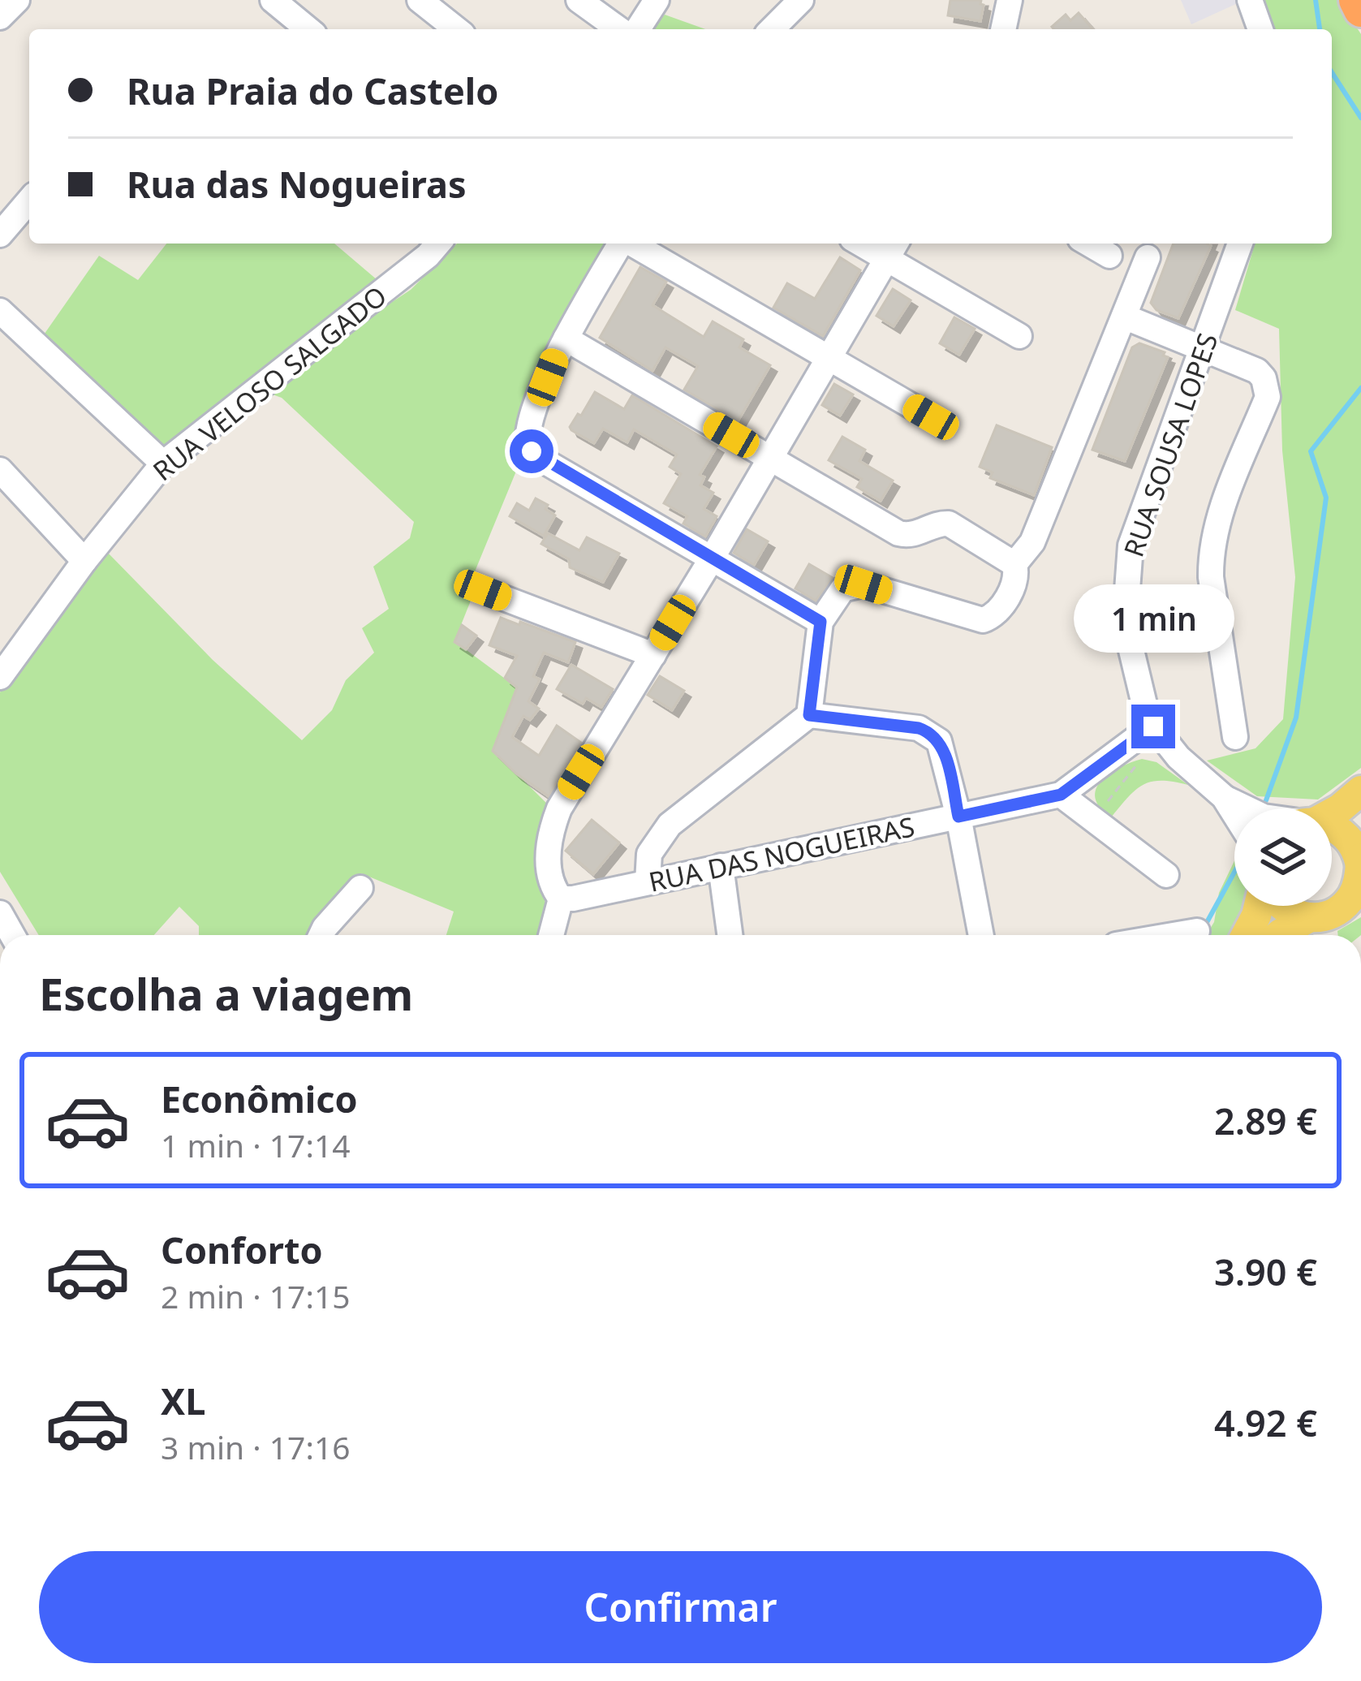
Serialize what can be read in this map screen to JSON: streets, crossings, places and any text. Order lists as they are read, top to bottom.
{
  "streets": {
    "street": ["RUA VELOSO SALGADO", "RUA SOUSA LOPES", "RUA DAS NOGUEIRAS"]
  },
  "crossings": [
    ["RUA SOUSA LOPES", "RUA DAS NOGUEIRAS"]
  ],
  "page": {
    "banner": ["Rua Praia do Castelo", "Rua das Nogueiras"],
    "bubble": "1 min",
    "heading": "Escolha a viagem",
    "list": [
      {
        "name": "Econômico",
        "note": "1 min · 17:14",
        "value": "2.89 €"
      },
      {
        "name": "Conforto",
        "note": "2 min · 17:15",
        "value": "3.90 €"
      },
      {
        "name": "XL",
        "note": "3 min · 17:16",
        "value": "4.92 €"
      }
    ],
    "buttons": "Confirmar"
  }
}
